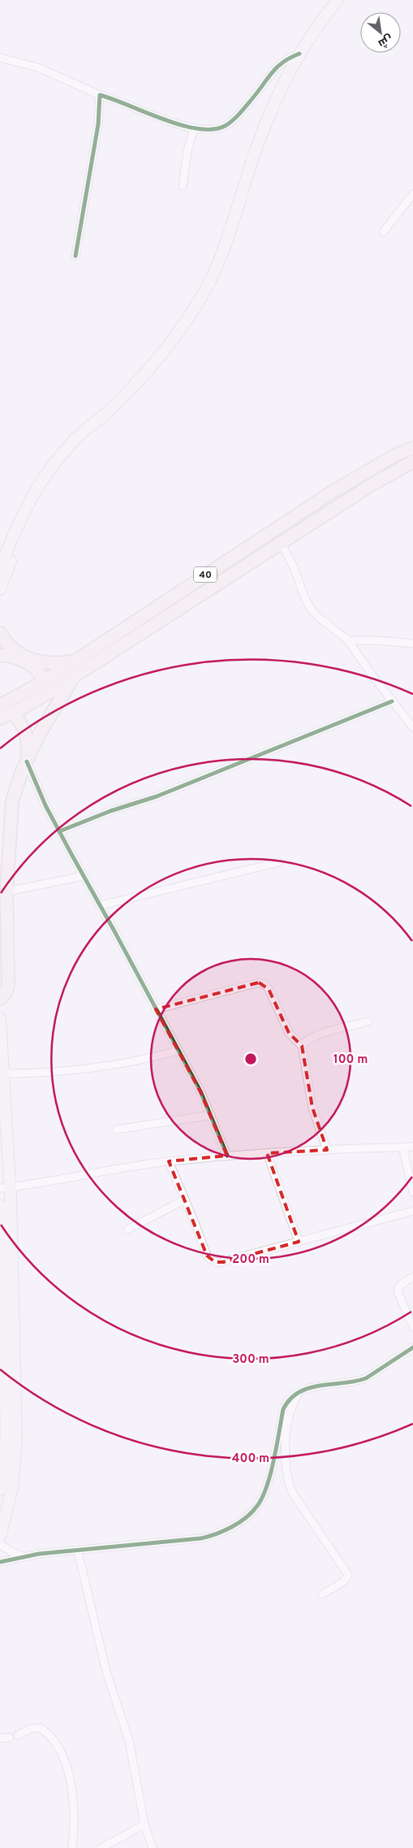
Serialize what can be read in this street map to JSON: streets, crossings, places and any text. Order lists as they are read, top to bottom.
{
  "streets": {
    "highway": ["40"]
  },
  "north": "bottom right",
  "rings": [
    "100 m",
    "200 m",
    "300 m",
    "400 m"
  ]
}
